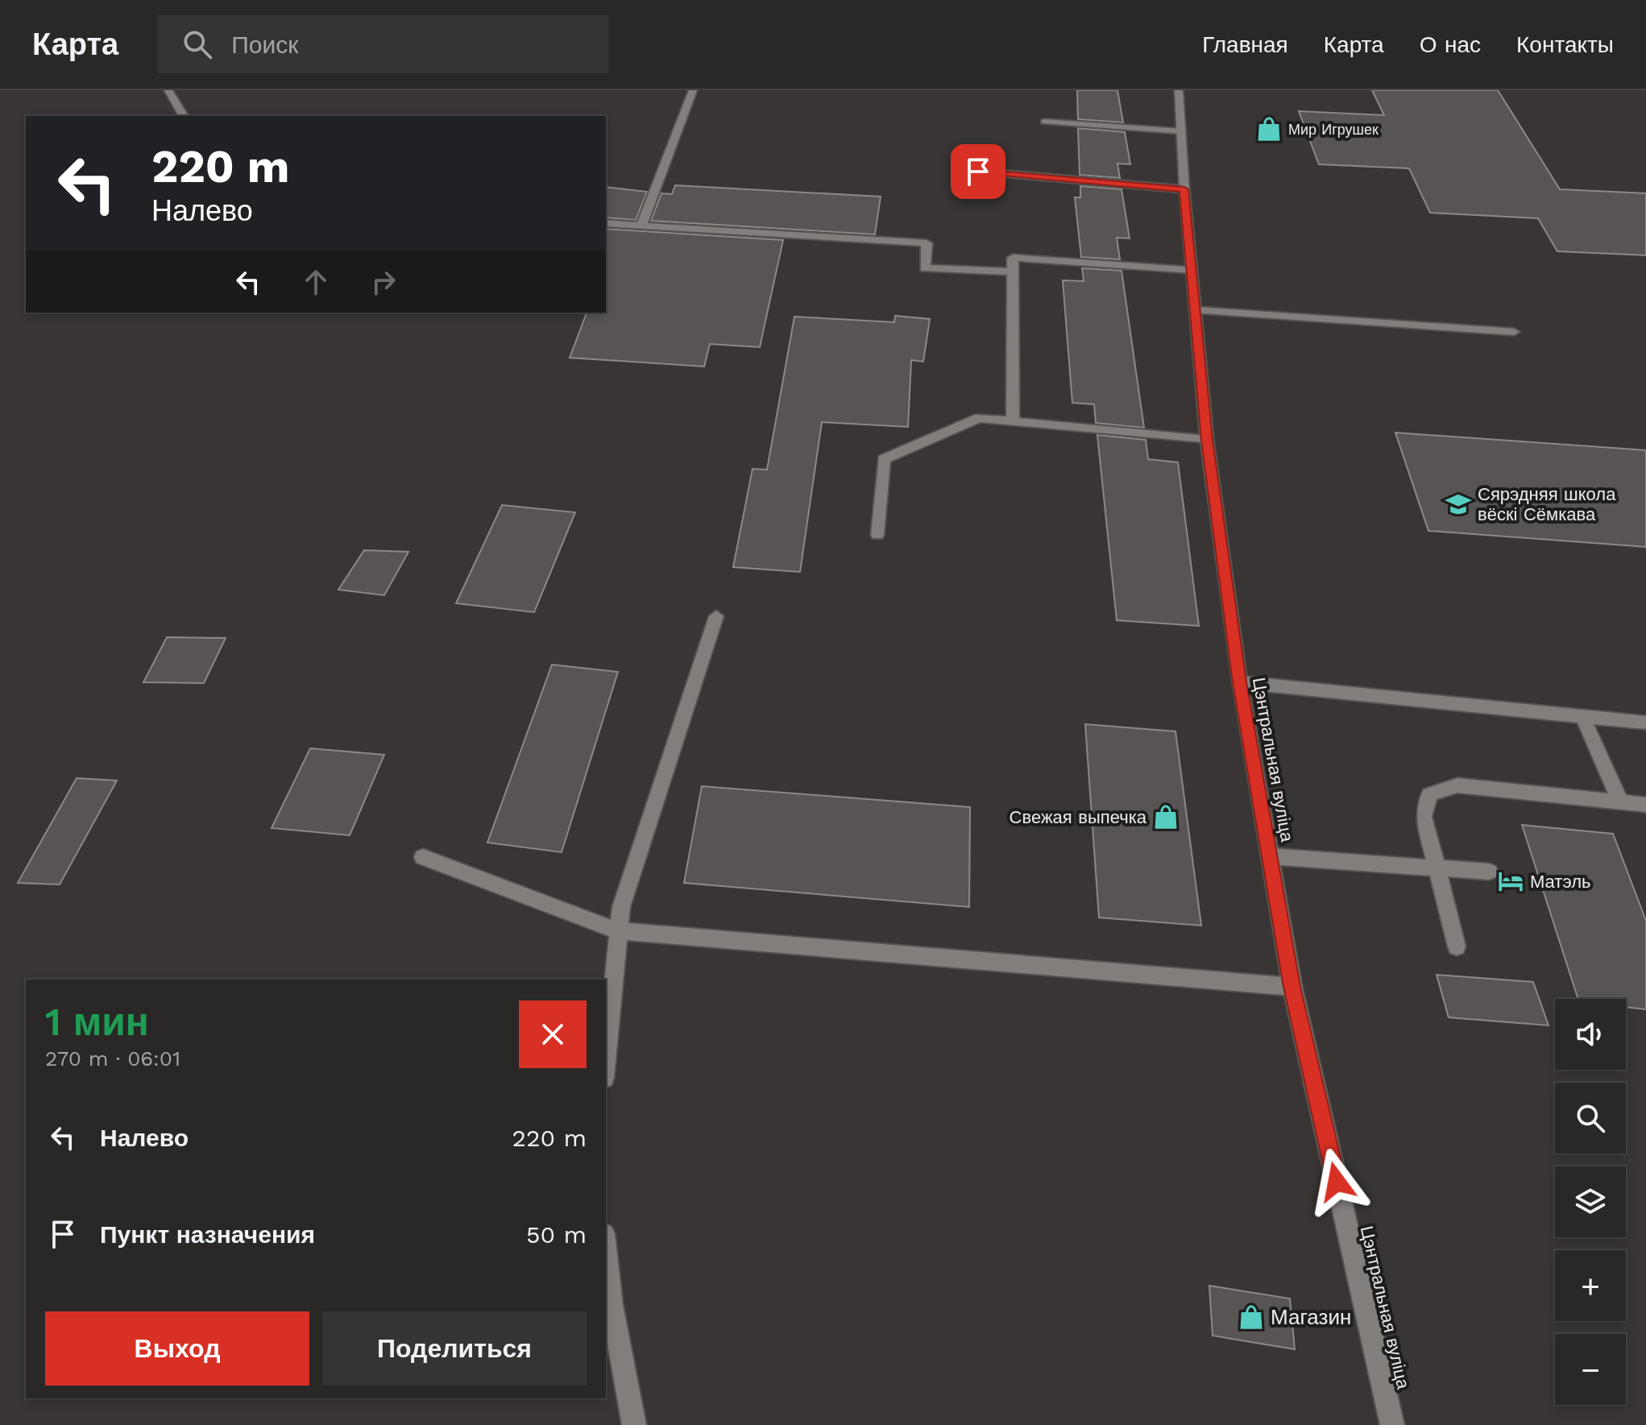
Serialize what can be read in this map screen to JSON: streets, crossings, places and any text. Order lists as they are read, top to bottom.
{
  "streets": {
    "street": ["Цэнтральная вуліца"]
  },
  "places": {
    "shop": ["Мир Игрушек", "Свежая выпечка", "Магазин"],
    "school or university": ["Сярэдняя школа вёскі Сёмкава"],
    "hotel": ["Матэль"]
  },
  "page": {
    "header": "Карта",
    "search": "Поиск",
    "nav": [
      "Главная",
      "Карта",
      "О нас",
      "Контакты"
    ],
    "turn": ["220 m", "Налево"],
    "heading": ["1 мин", "270 m · 06:01"],
    "map_buttons": ["+", "−"],
    "list": [
      {
        "name": "Налево",
        "value": "220 m"
      },
      {
        "name": "Пункт назначения",
        "value": "50 m"
      }
    ],
    "buttons": ["Выход", "Поделиться"]
  }
}
